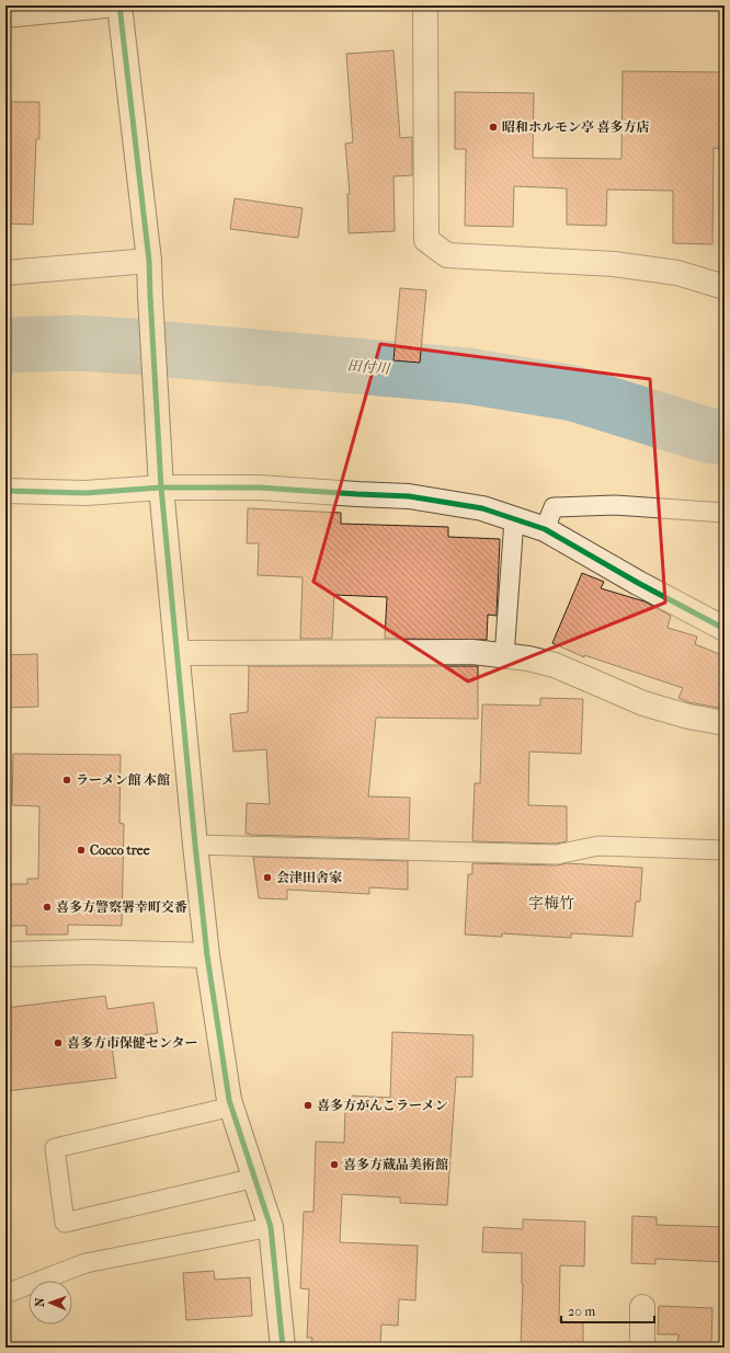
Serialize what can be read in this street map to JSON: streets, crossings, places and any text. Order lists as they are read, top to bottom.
{
  "districts": ["字梅竹"],
  "water": ["田付川"],
  "places": [
    "昭和ホルモン亭 喜多方店",
    "ラーメン館 本館",
    "Cocco tree",
    "会津田舎家",
    "喜多方警察署幸町交番",
    "喜多方市保健センター",
    "喜多方がんこラーメン",
    "喜多方蔵品美術館"
  ],
  "scale_bar": "20 m",
  "north": "left"
}
